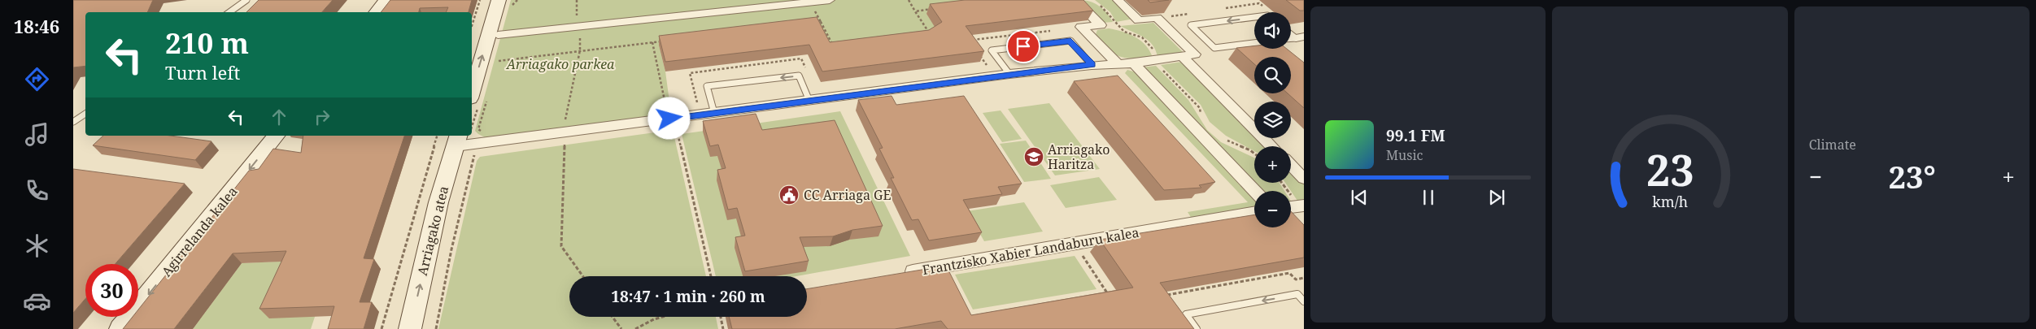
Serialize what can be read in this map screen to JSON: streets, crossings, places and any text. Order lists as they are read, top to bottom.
{
  "streets": {
    "main road": ["Arriagako atea", "Agirrelanda kalea"],
    "street": ["Frantzisko Xabier Landaburu kalea"]
  },
  "one_way": ["Arriagako atea", "Agirrelanda kalea"],
  "parks": ["Arriagako parkea"],
  "places": {
    "school or university": ["Arriagako Haritza"],
    "public building": ["CC Arriaga GE"]
  },
  "page": {
    "tabs": "18:46",
    "tile": "Climate",
    "map_buttons": ["+", "−"],
    "turn": ["210 m", "Turn left"],
    "song": ["99.1 FM", "Music"],
    "heat": ["−", "23°", "+"],
    "limit": "30",
    "trip": "18:47 · 1 min · 260 m",
    "gauge": ["23", "km/h"]
  }
}
